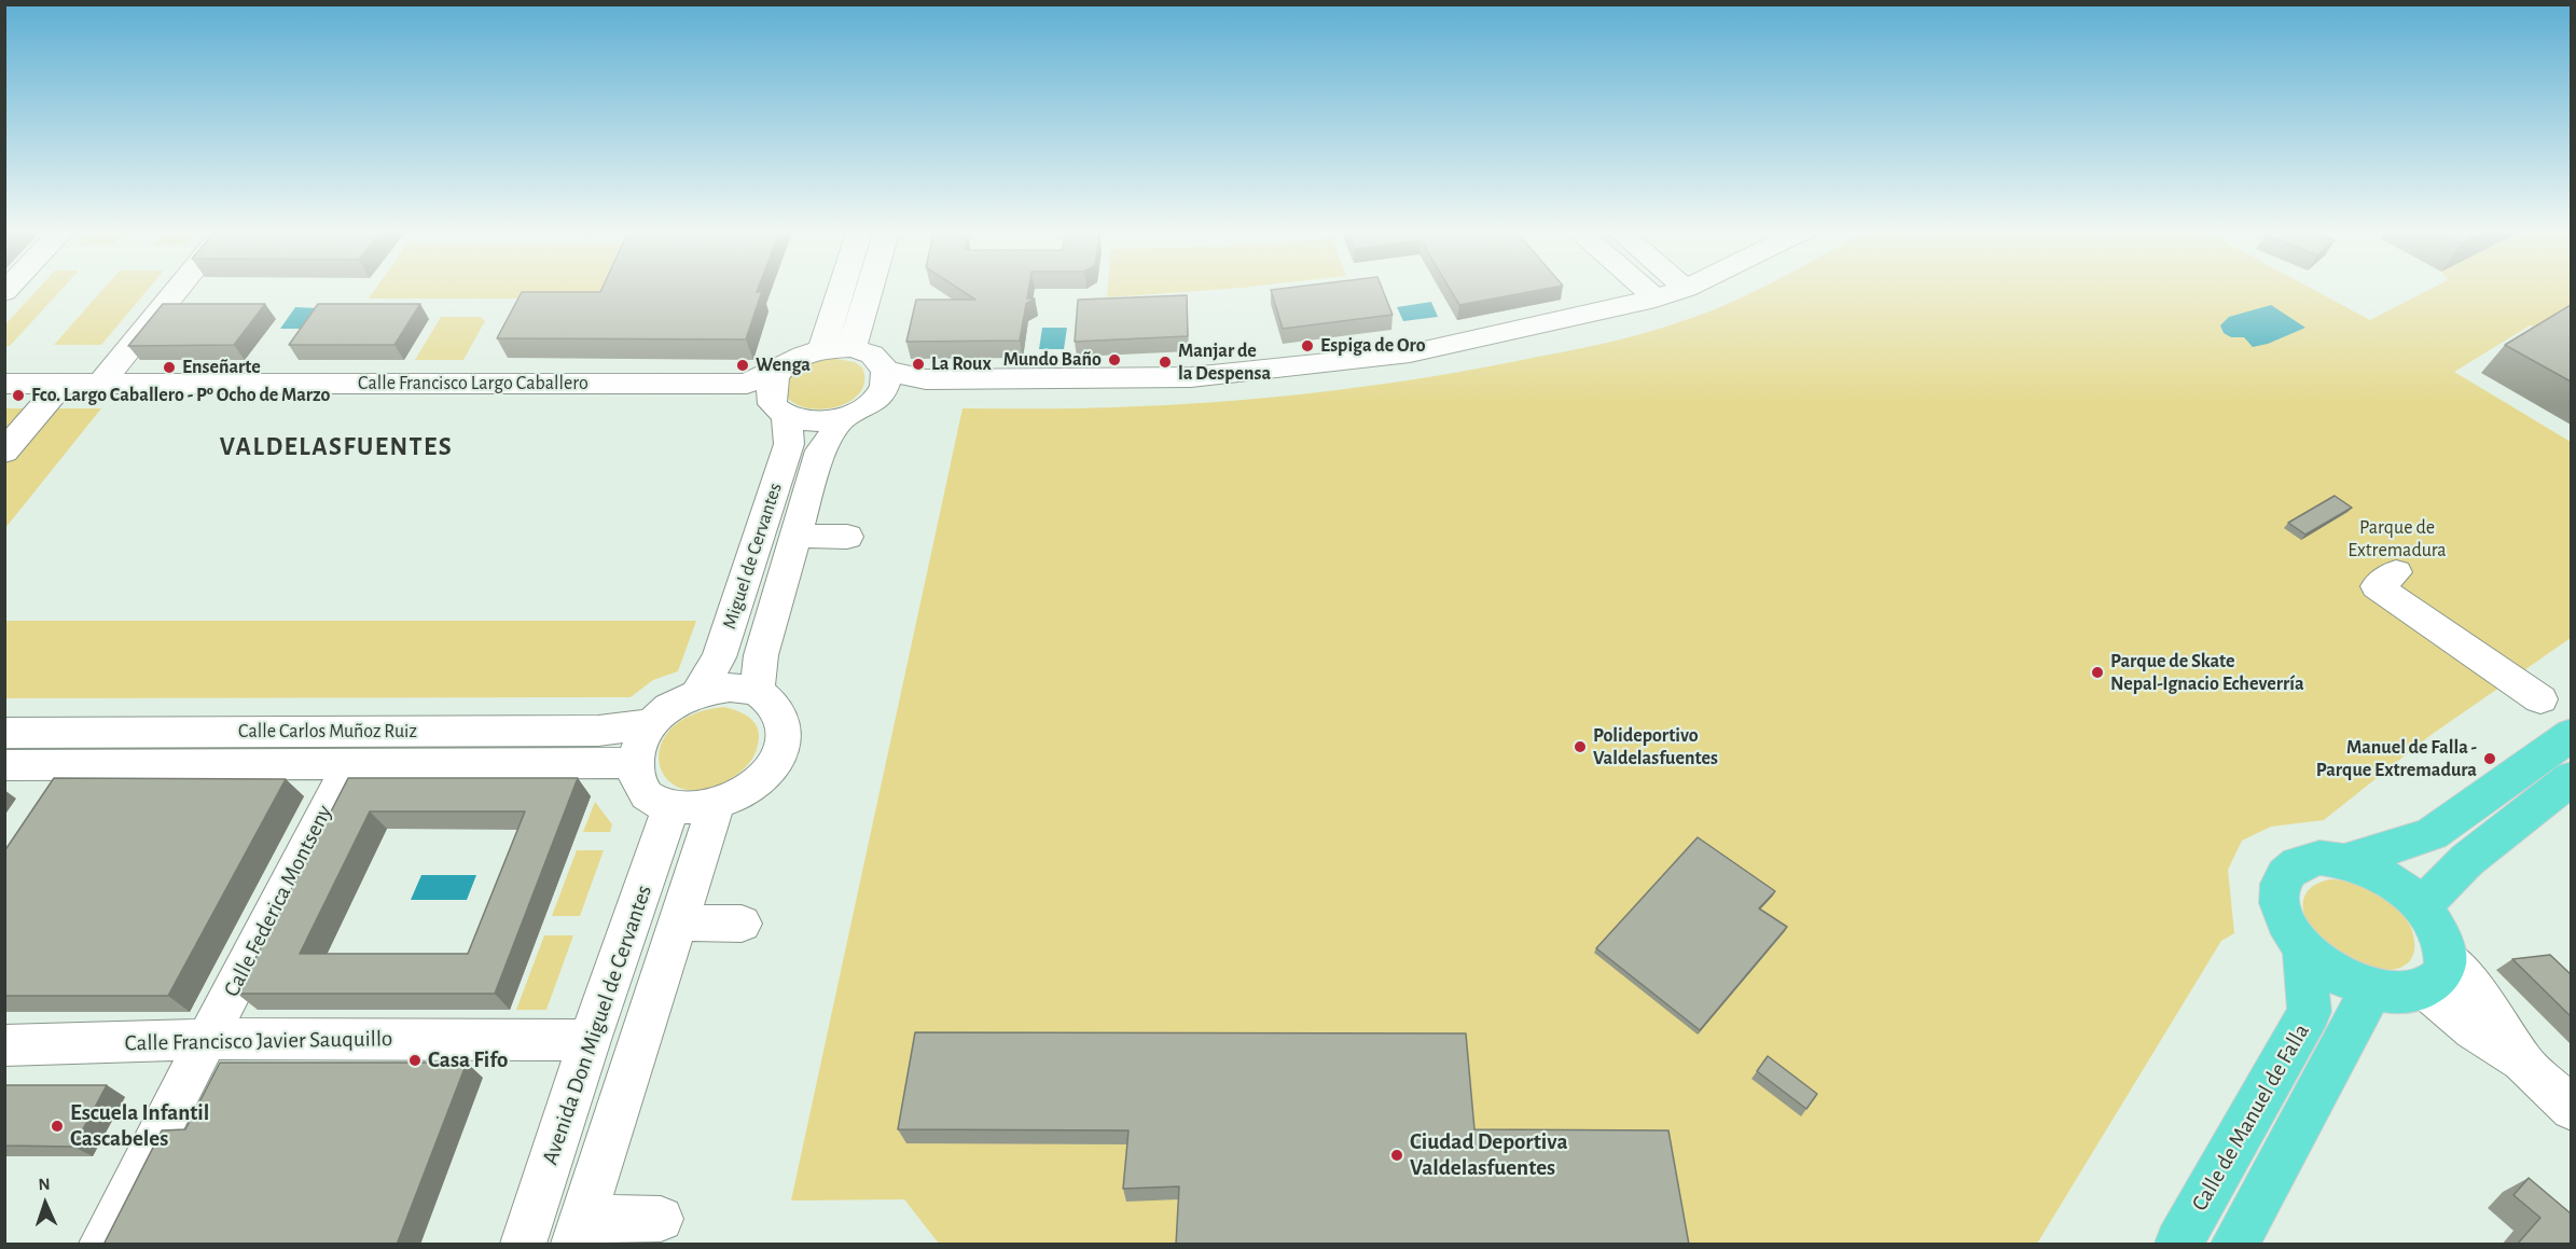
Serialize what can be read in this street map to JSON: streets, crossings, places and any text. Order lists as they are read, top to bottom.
{
  "streets": {
    "main road": ["Calle de Manuel de Falla"],
    "street": [
      "Calle Francisco Largo Caballero",
      "Miguel de Cervantes",
      "Calle Carlos Muñoz Ruiz",
      "Calle Federica Montseny",
      "Avenida Don Miguel de Cervantes",
      "Calle Francisco Javier Sauquillo"
    ]
  },
  "crossings": [
    ["Calle Francisco Largo Caballero", "Miguel de Cervantes"],
    ["Miguel de Cervantes", "Calle Carlos Muñoz Ruiz"],
    ["Miguel de Cervantes", "Avenida Don Miguel de Cervantes"],
    ["Calle Carlos Muñoz Ruiz", "Calle Federica Montseny"],
    ["Calle Carlos Muñoz Ruiz", "Avenida Don Miguel de Cervantes"],
    ["Calle Federica Montseny", "Calle Francisco Javier Sauquillo"],
    ["Avenida Don Miguel de Cervantes", "Calle Francisco Javier Sauquillo"]
  ],
  "districts": ["VALDELASFUENTES"],
  "parks": ["Parque de Extremadura"],
  "places": [
    "Espiga de Oro",
    "Mundo Baño",
    "Manjar de la Despensa",
    "La Roux",
    "Wenga",
    "Enseñarte",
    "Fco. Largo Caballero - Pº Ocho de Marzo",
    "Parque de Skate Nepal-Ignacio Echeverría",
    "Polideportivo Valdelasfuentes",
    "Manuel de Falla - Parque Extremadura",
    "Casa Fifo",
    "Escuela Infantil Cascabeles",
    "Ciudad Deportiva Valdelasfuentes"
  ],
  "north": "top"
}
